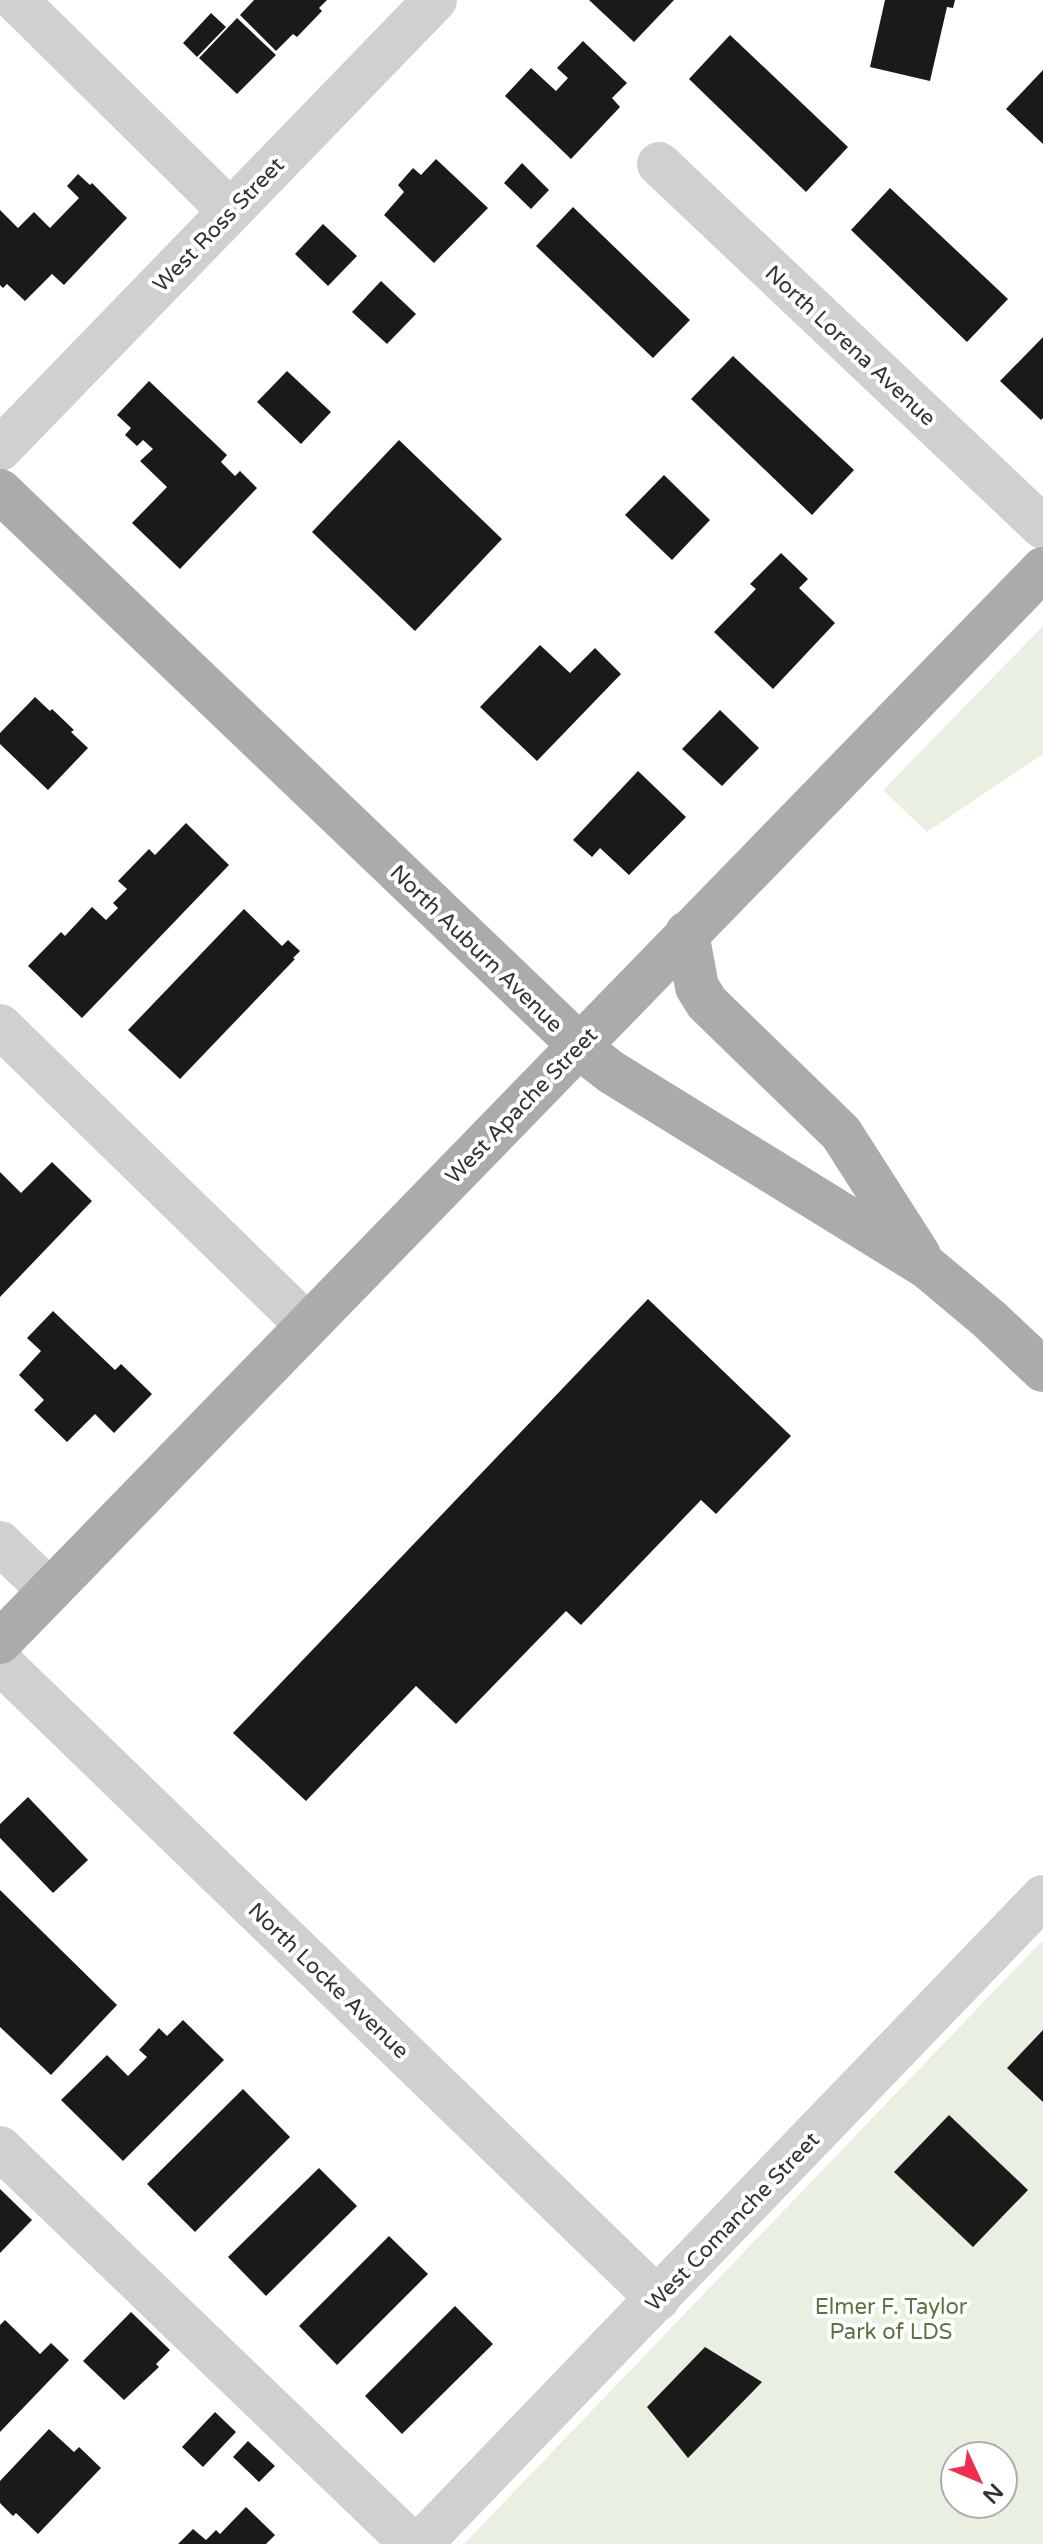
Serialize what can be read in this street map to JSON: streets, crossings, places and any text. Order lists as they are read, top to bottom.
{
  "streets": {
    "main road": ["North Auburn Avenue", "West Apache Street"],
    "street": [
      "West Ross Street",
      "North Lorena Avenue",
      "North Locke Avenue",
      "West Comanche Street"
    ]
  },
  "crossings": [
    ["North Auburn Avenue", "West Apache Street"],
    ["North Locke Avenue", "West Comanche Street"]
  ],
  "parks": ["Elmer F. Taylor Park of LDS"],
  "north": "bottom right"
}
